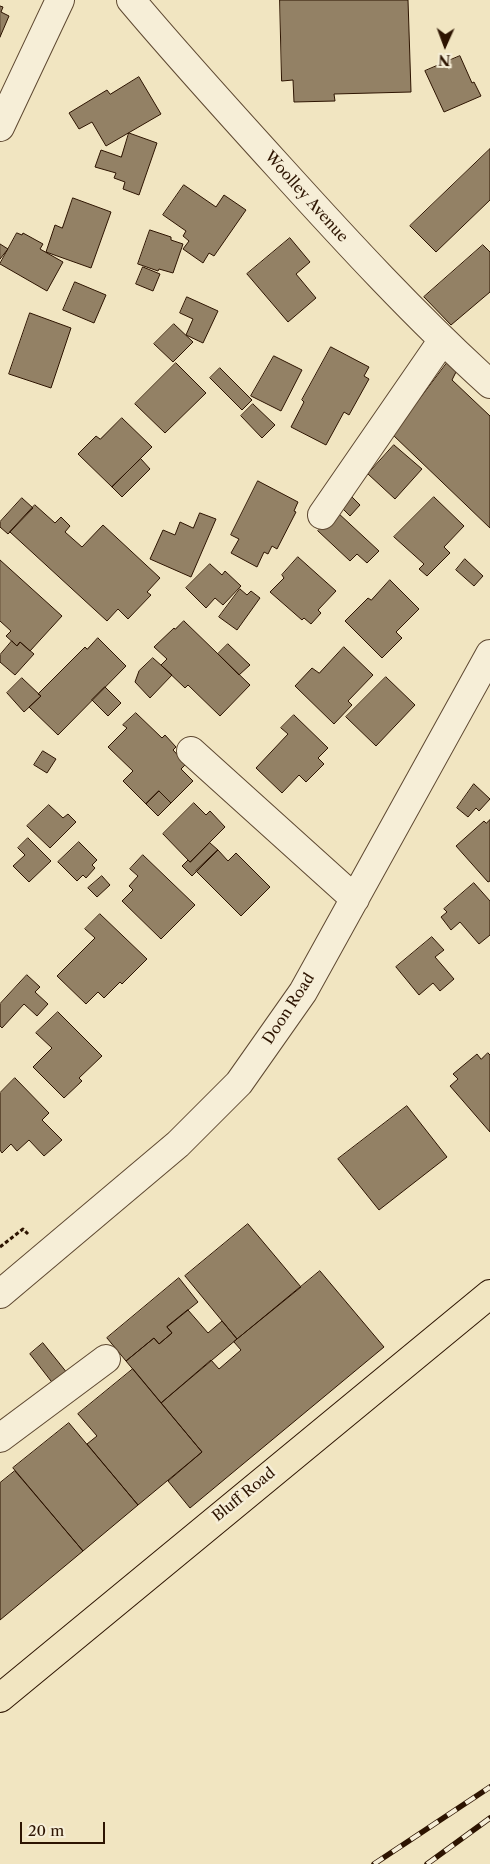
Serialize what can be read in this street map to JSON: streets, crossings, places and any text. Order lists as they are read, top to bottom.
{
  "streets": {
    "main road": ["Bluff Road"],
    "street": ["Woolley Avenue", "Doon Road"]
  },
  "scale_bar": "20 m",
  "north": "bottom"
}
